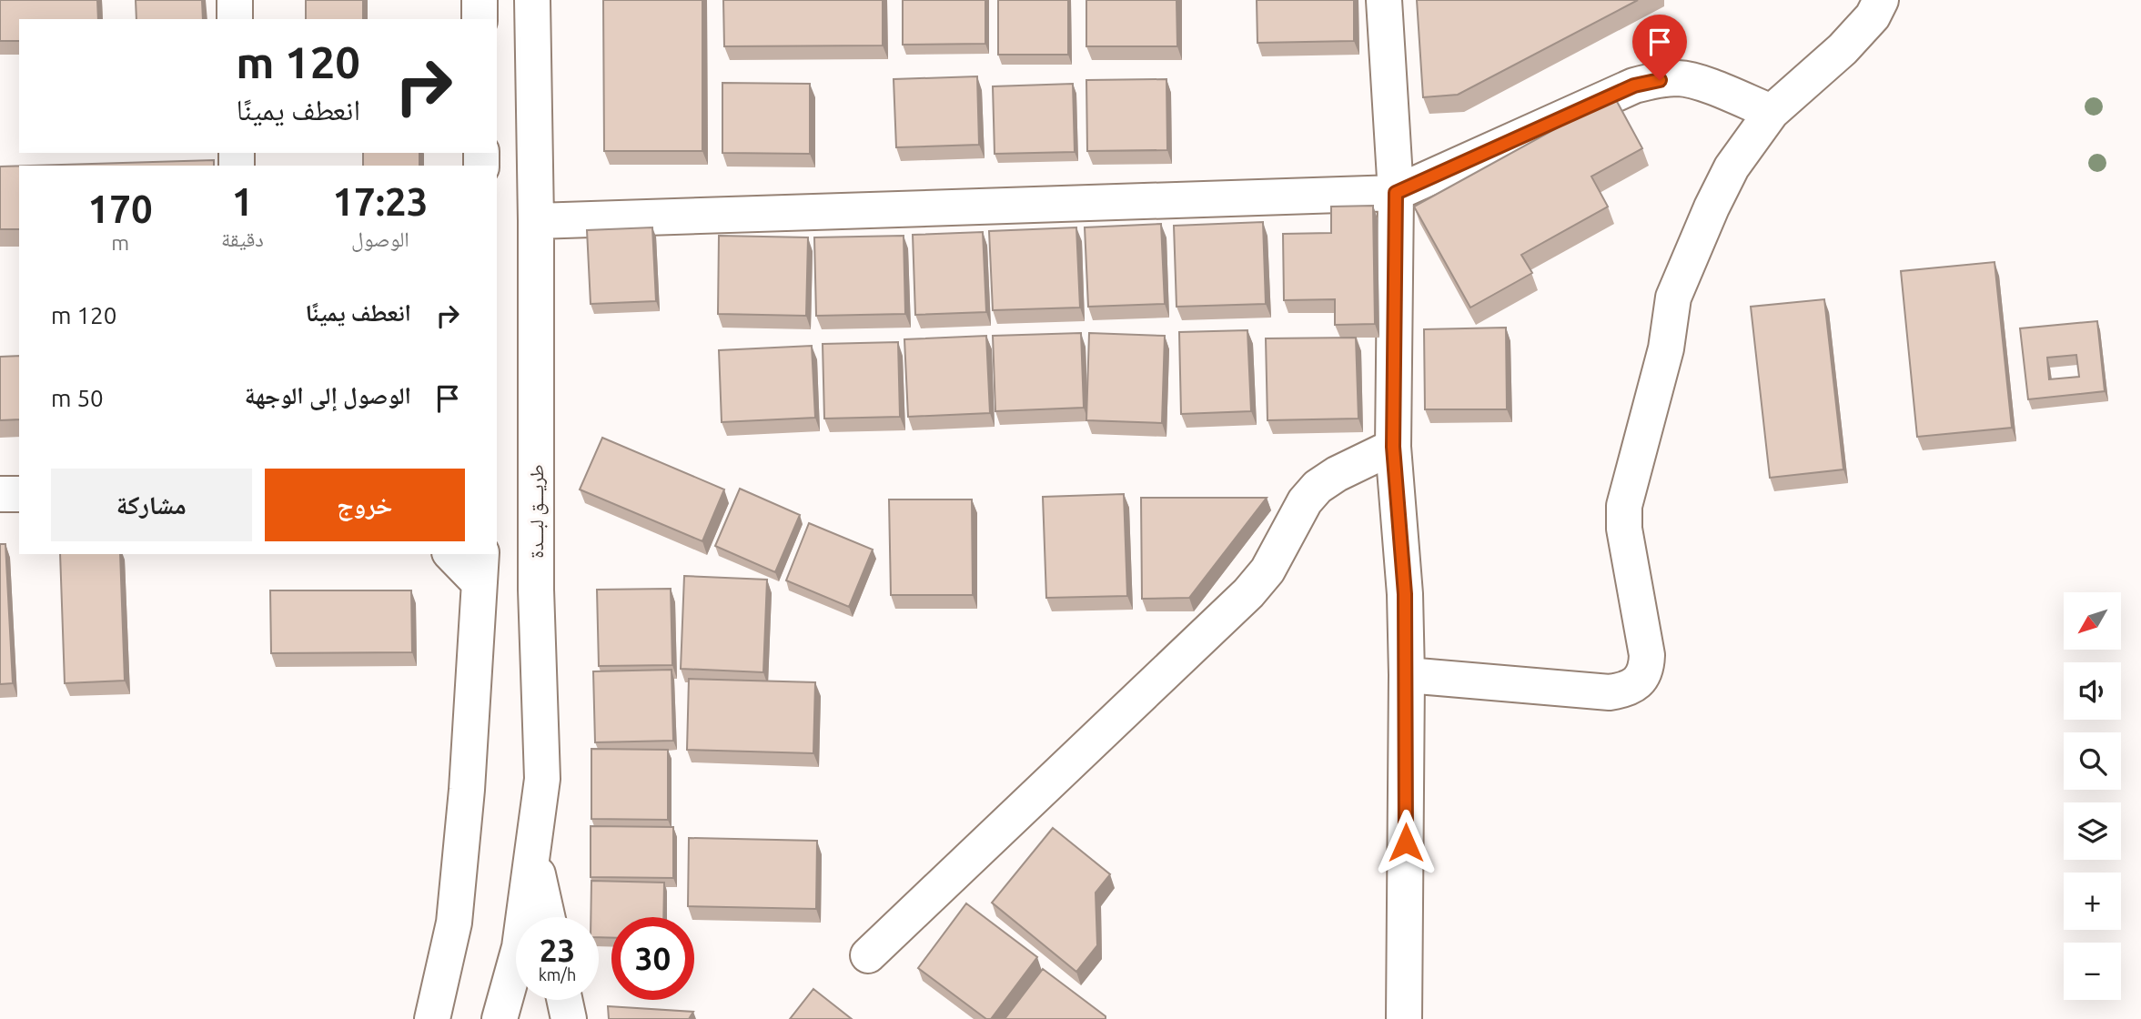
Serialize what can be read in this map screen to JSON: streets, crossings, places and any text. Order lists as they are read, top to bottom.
{
  "streets": {
    "street": ["طريـــق لبـــدة"]
  },
  "north": "bottom left",
  "page": {
    "turn": ["120 m", "انعطف يمينًا"],
    "eta": [
      "17:23",
      "الوصول",
      "1",
      "دقيقة",
      "170",
      "m"
    ],
    "list": [
      {
        "name": "انعطف يمينًا",
        "value": "120 m"
      },
      {
        "name": "الوصول إلى الوجهة",
        "value": "50 m"
      }
    ],
    "buttons": ["خروج", "مشاركة"],
    "map_buttons": ["+", "−"],
    "speed": "23 km/h",
    "limit": "30"
  }
}
